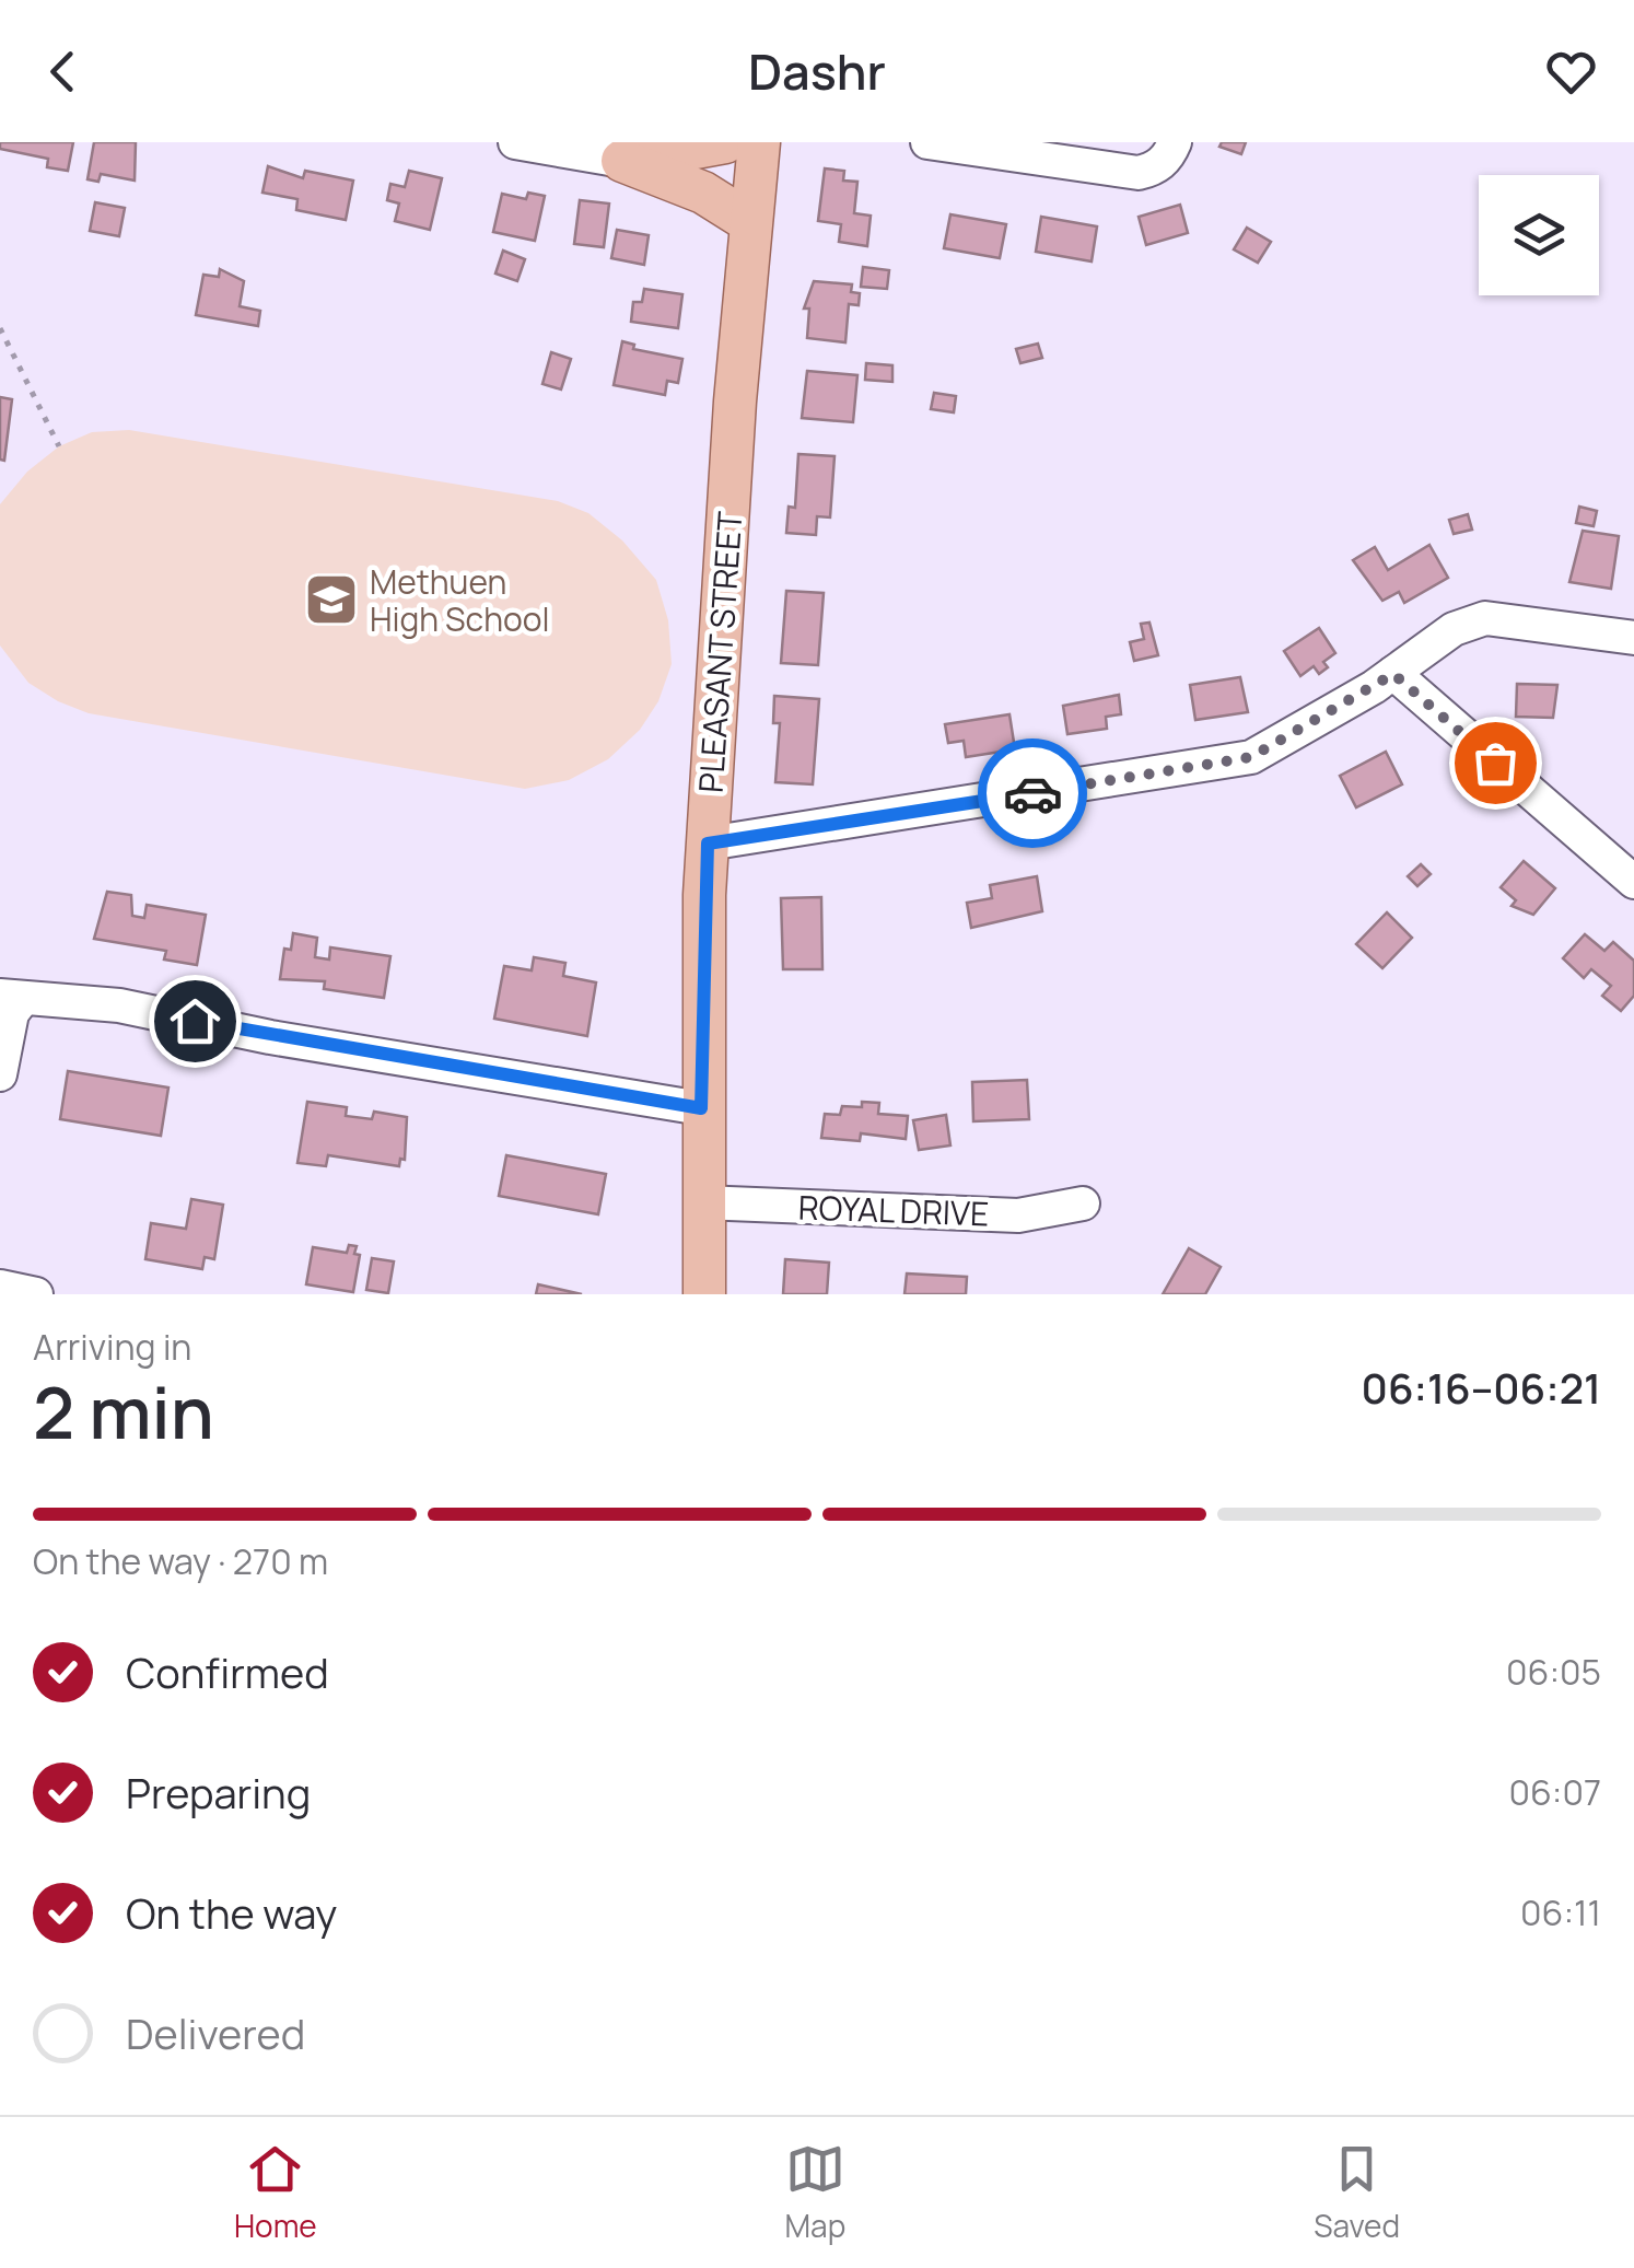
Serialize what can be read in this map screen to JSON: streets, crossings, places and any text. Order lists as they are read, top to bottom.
{
  "streets": {
    "main road": ["PLEASANT STREET"],
    "street": ["ROYAL DRIVE"]
  },
  "crossings": [
    ["PLEASANT STREET", "ROYAL DRIVE"]
  ],
  "places": {
    "school or university": ["Methuen High School"]
  },
  "page": {
    "header": "Dashr",
    "heading": ["2 min", "Arriving in", "06:16–06:21"],
    "bar": "On the way · 270 m",
    "list": [
      ["Confirmed", "06:05"],
      ["Preparing", "06:07"],
      ["On the way", "06:11"],
      "Delivered"
    ],
    "tabs": ["Home", "Map", "Saved"]
  }
}
